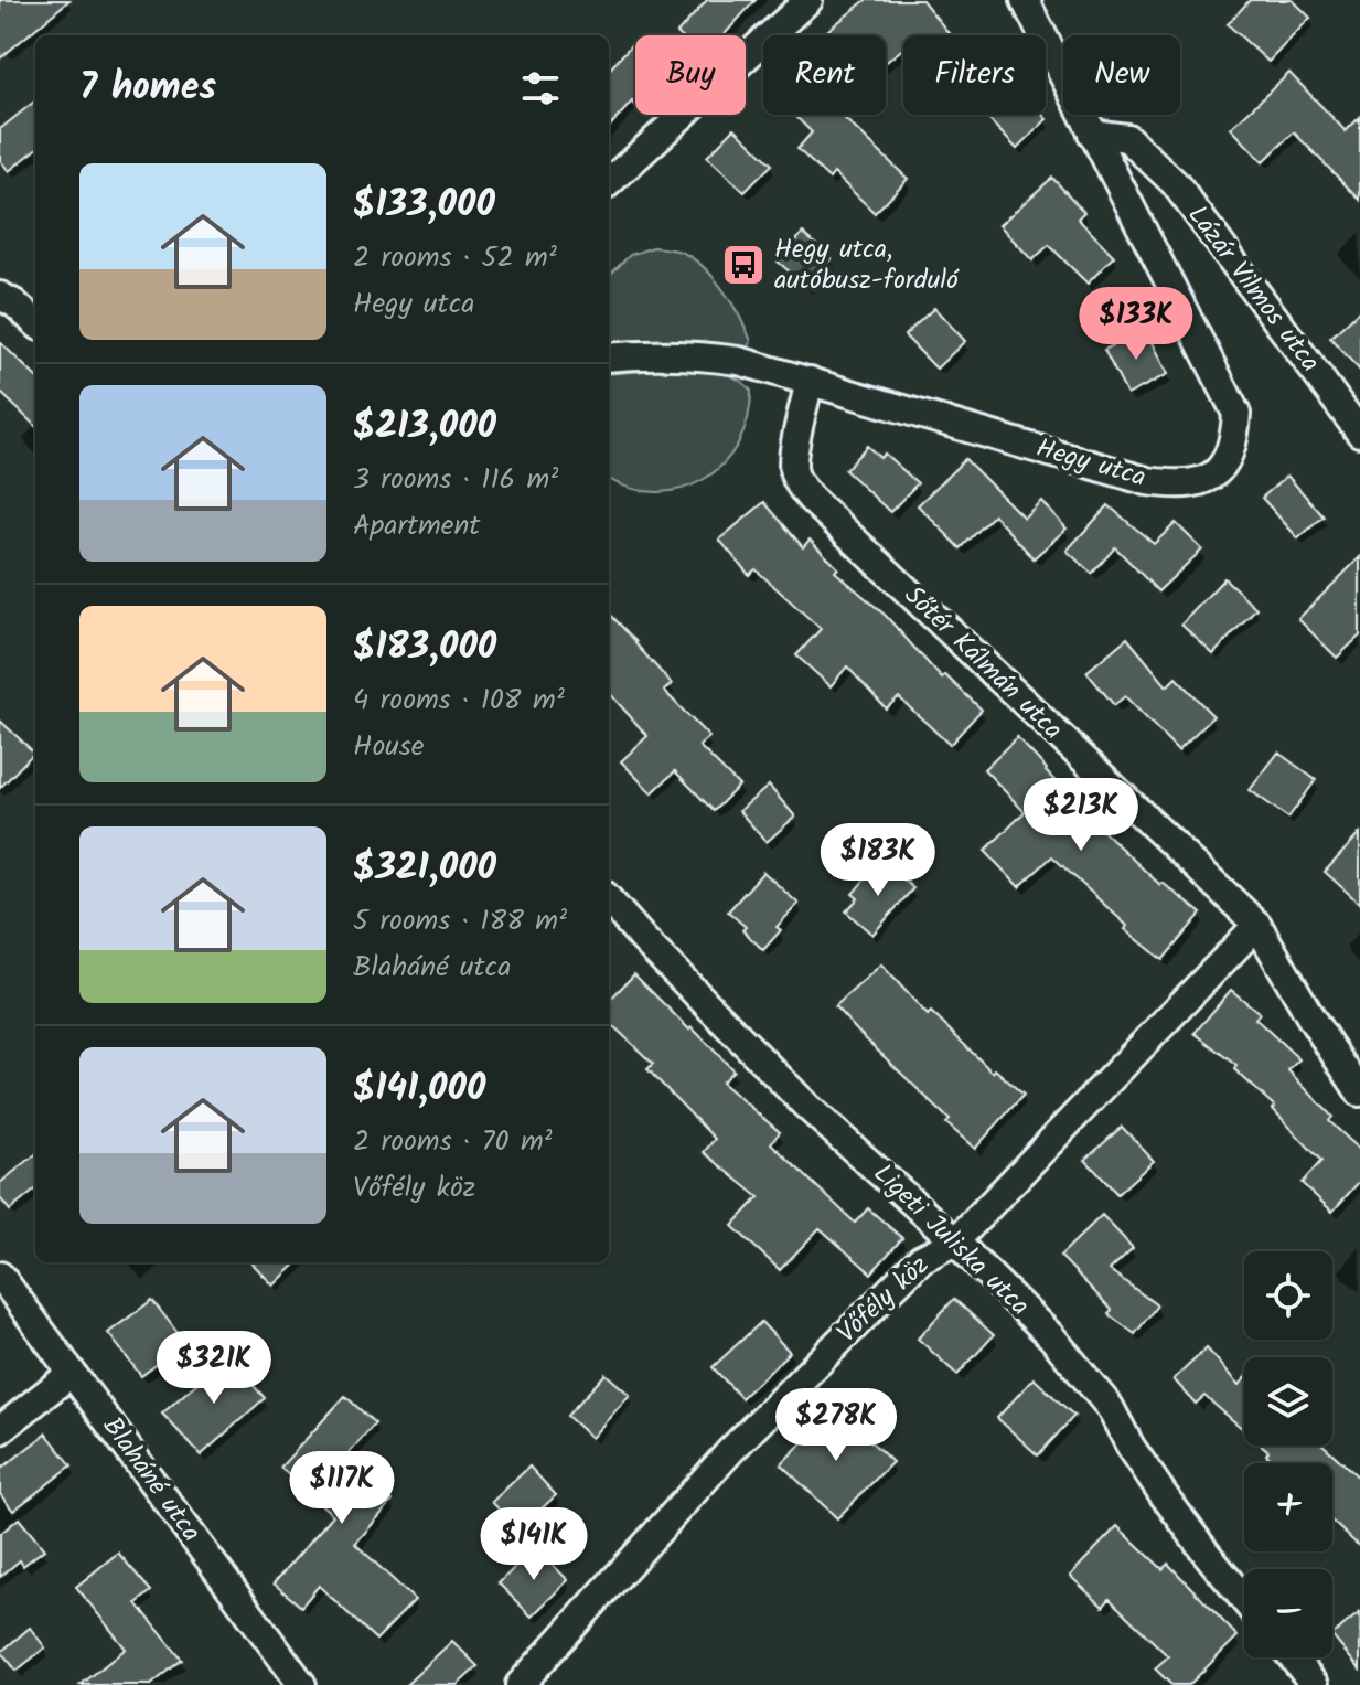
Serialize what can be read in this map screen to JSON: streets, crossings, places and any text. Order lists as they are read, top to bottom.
{
  "streets": {
    "street": [
      "Lázár Vilmos utca",
      "Hegy utca",
      "Sőtér Kálmán utca",
      "Ligeti Juliska utca",
      "Vőfély köz",
      "Blaháné utca"
    ]
  },
  "crossings": [
    ["Lázár Vilmos utca", "Hegy utca"],
    ["Hegy utca", "Sőtér Kálmán utca"],
    ["Sőtér Kálmán utca", "Vőfély köz"],
    ["Ligeti Juliska utca", "Vőfély köz"]
  ],
  "places": {
    "bus stop": ["Hegy utca, autóbusz-forduló"]
  },
  "page": {
    "chip": [
      "Buy",
      "Rent",
      "Filters",
      "New"
    ],
    "heading": "7 homes",
    "list": [
      {
        "name": "$133,000",
        "note": "2 rooms · 52 m² · Hegy utca"
      },
      {
        "name": "$213,000",
        "note": "3 rooms · 116 m² · Apartment"
      },
      {
        "name": "$183,000",
        "note": "4 rooms · 108 m² · House"
      },
      {
        "name": "$321,000",
        "note": "5 rooms · 188 m² · Blaháné utca"
      },
      {
        "name": "$141,000",
        "note": "2 rooms · 70 m² · Vőfély köz"
      }
    ],
    "price": [
      "$133K",
      "$213K",
      "$183K",
      "$321K",
      "$278K",
      "$117K",
      "$141K"
    ],
    "map_buttons": ["+", "−"]
  }
}
